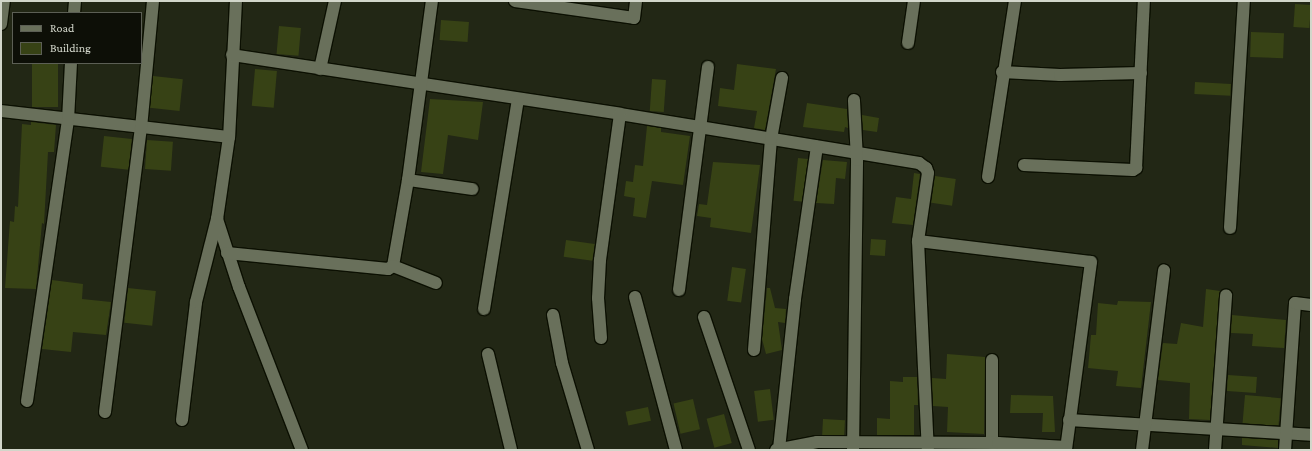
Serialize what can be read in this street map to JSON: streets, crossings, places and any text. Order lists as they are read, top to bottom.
{
  "legend": ["Road", "Building"]
}
